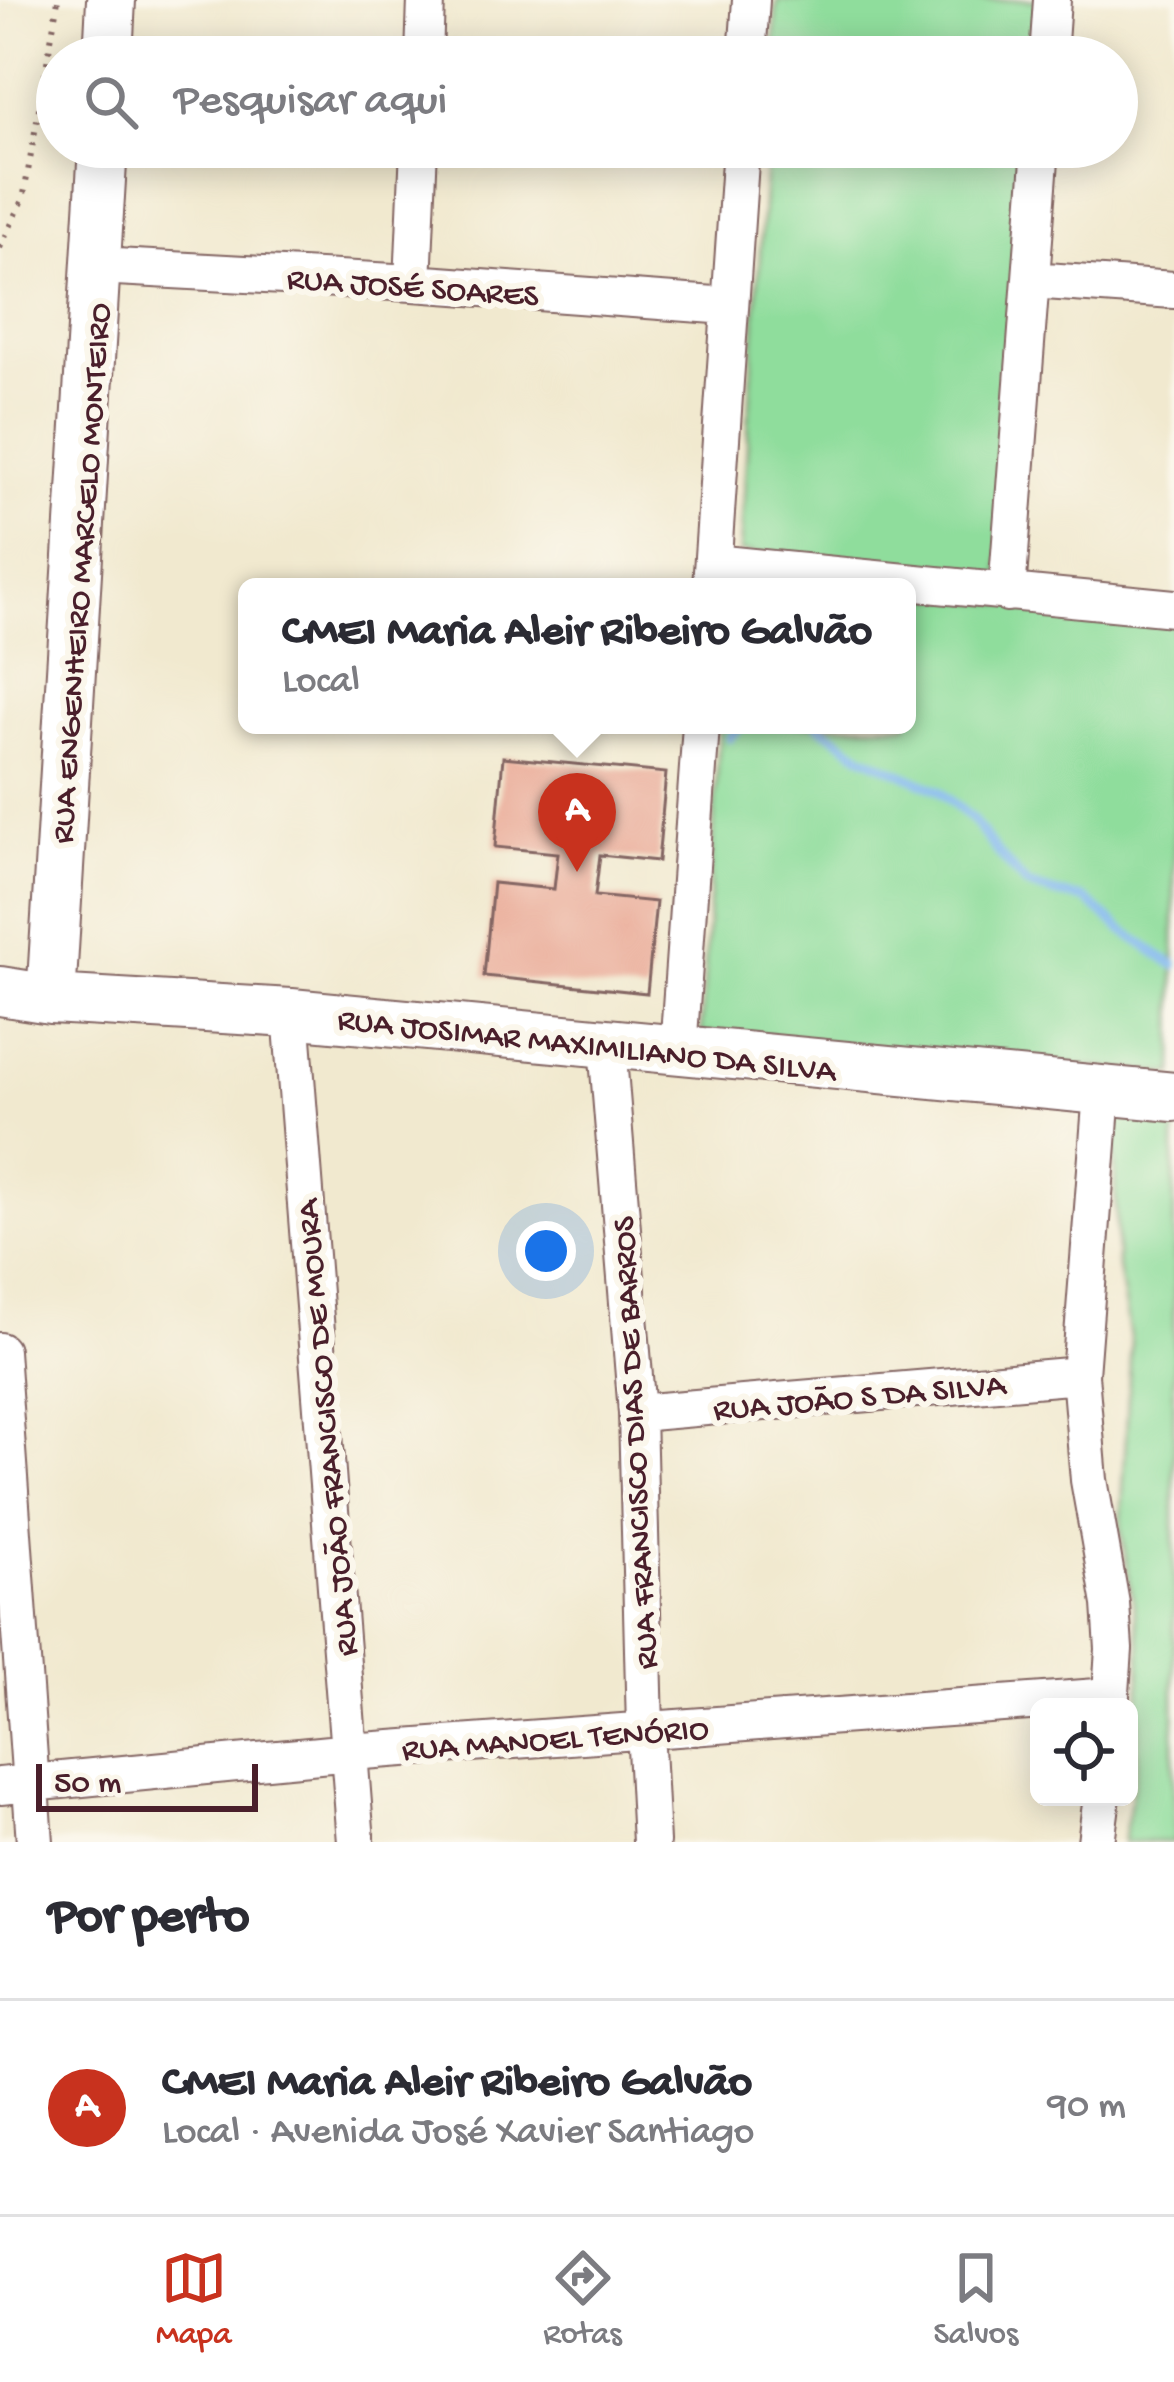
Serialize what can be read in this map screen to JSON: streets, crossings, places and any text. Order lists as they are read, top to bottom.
{
  "streets": {
    "street": [
      "RUA JOSÉ SOARES",
      "RUA ENGENHEIRO MARCELO MONTEIRO",
      "RUA JOSIMAR MAXIMILIANO DA SILVA",
      "RUA JOÃO S DA SILVA",
      "RUA JOÃO FRANCISCO DE MOURA",
      "RUA FRANCISCO DIAS DE BARROS",
      "RUA MANOEL TENÓRIO"
    ]
  },
  "crossings": [
    ["RUA JOSÉ SOARES", "RUA ENGENHEIRO MARCELO MONTEIRO"],
    ["RUA ENGENHEIRO MARCELO MONTEIRO", "RUA JOSIMAR MAXIMILIANO DA SILVA"],
    ["RUA JOSIMAR MAXIMILIANO DA SILVA", "RUA JOÃO FRANCISCO DE MOURA"],
    ["RUA JOSIMAR MAXIMILIANO DA SILVA", "RUA FRANCISCO DIAS DE BARROS"],
    ["RUA JOÃO S DA SILVA", "RUA FRANCISCO DIAS DE BARROS"],
    ["RUA JOÃO FRANCISCO DE MOURA", "RUA MANOEL TENÓRIO"],
    ["RUA FRANCISCO DIAS DE BARROS", "RUA MANOEL TENÓRIO"]
  ],
  "scale_bar": "50 m",
  "page": {
    "search": "Pesquisar aqui",
    "popup": ["CMEI Maria Aleir Ribeiro Galvão", "Local"],
    "pins": "A",
    "scale": "50 m",
    "heading": "Por perto",
    "list": [
      {
        "mark": "A",
        "name": "CMEI Maria Aleir Ribeiro Galvão",
        "note": "Local · Avenida José Xavier Santiago",
        "value": "90 m"
      }
    ],
    "nav": ["Mapa", "Rotas", "Salvos"]
  }
}
